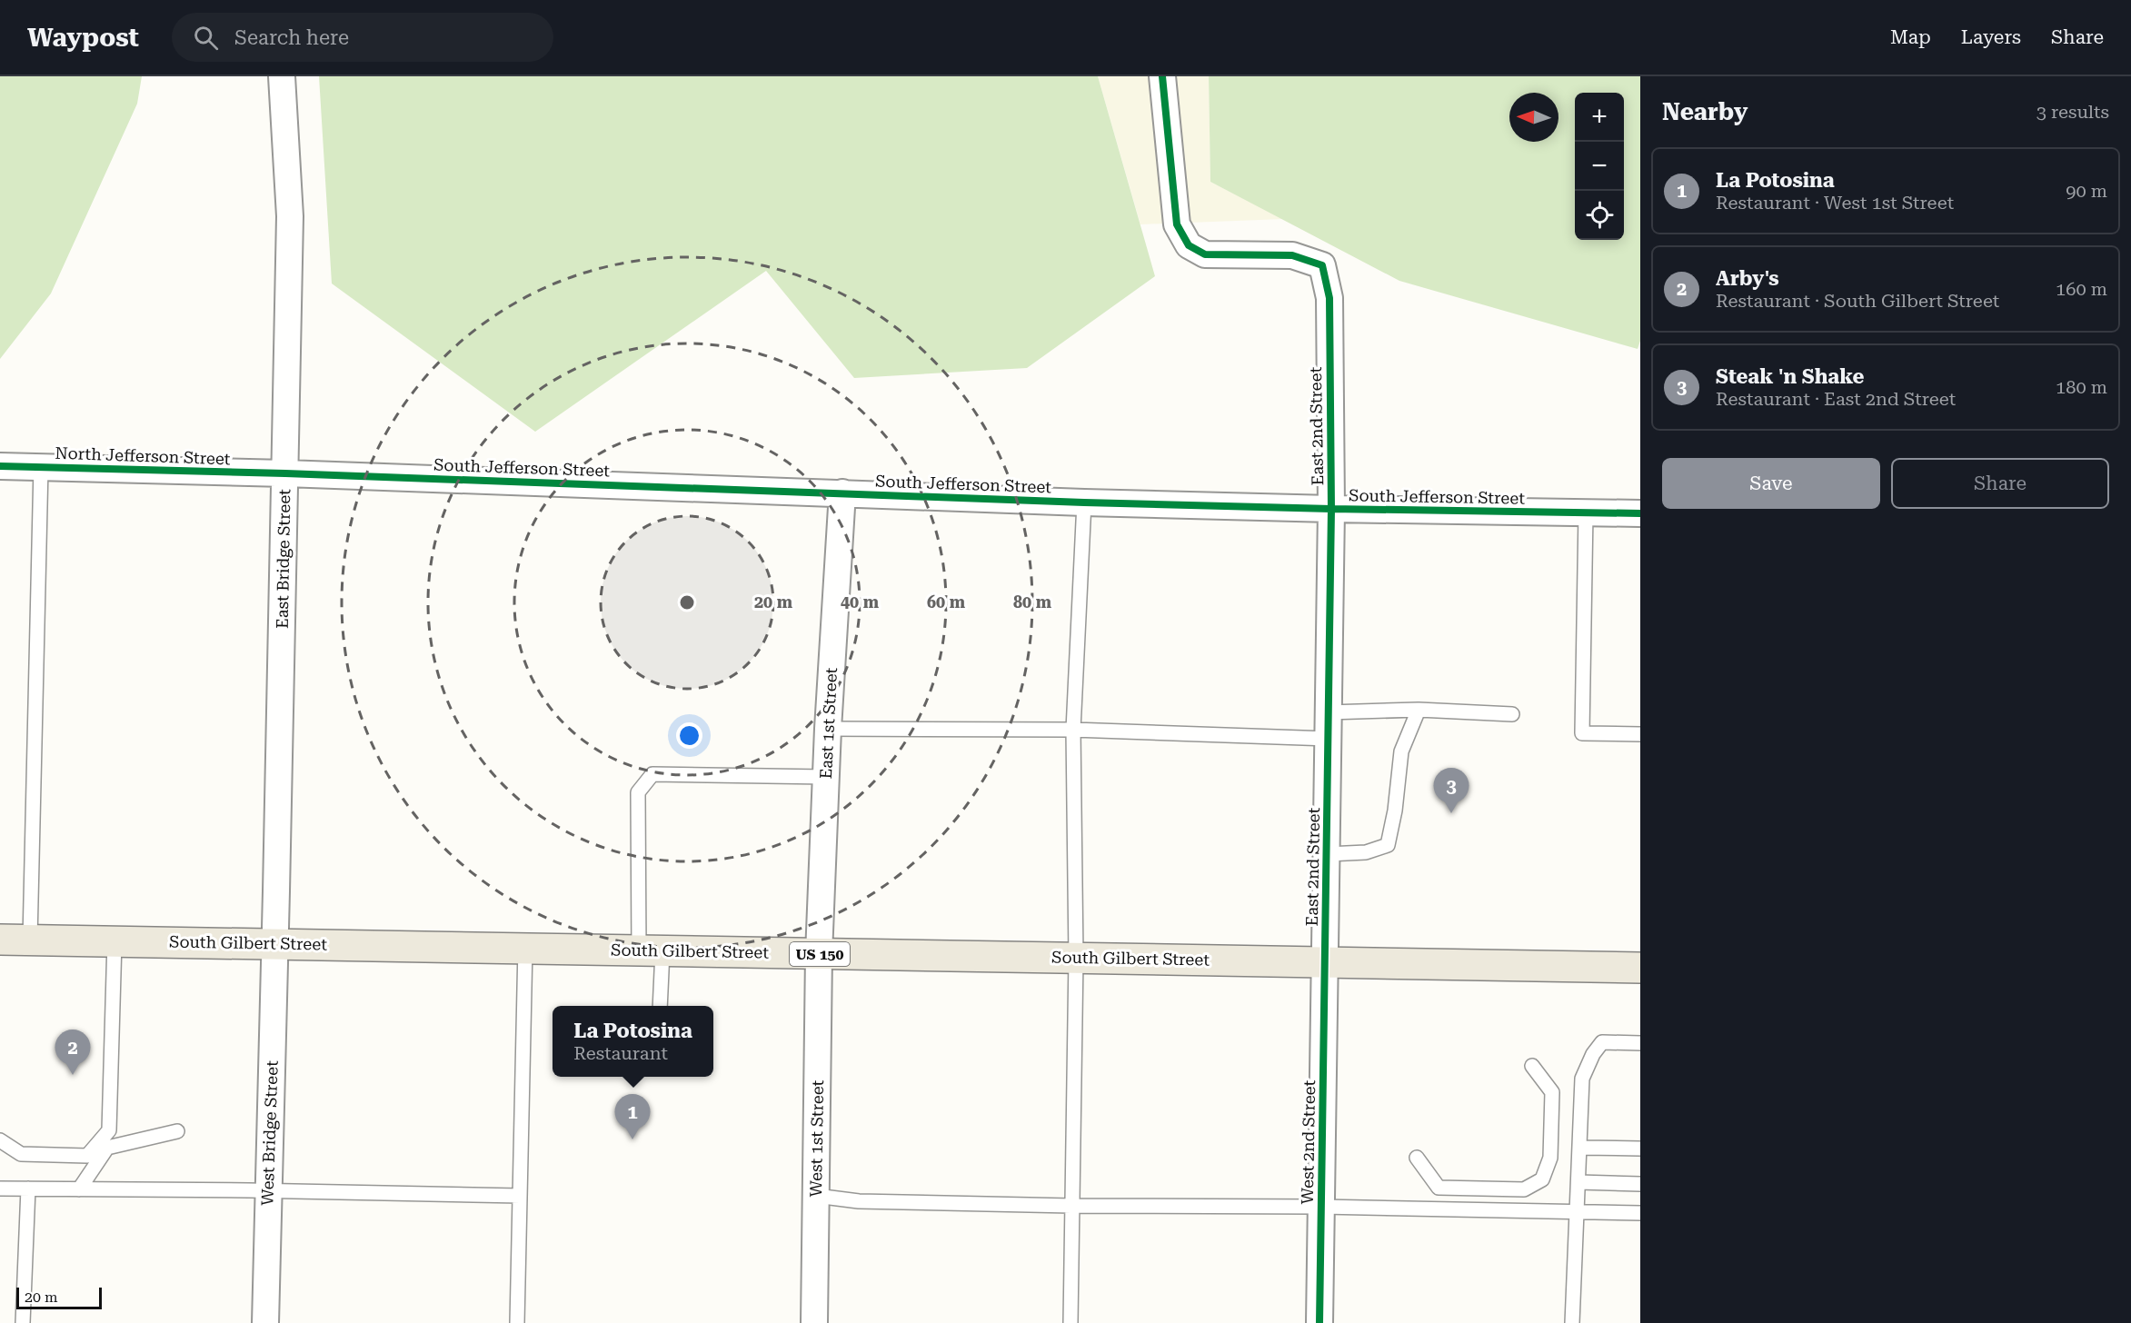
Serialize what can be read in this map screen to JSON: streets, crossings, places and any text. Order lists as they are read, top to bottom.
{
  "streets": {
    "main road": ["South Gilbert Street", "US 150"],
    "street": [
      "East 2nd Street",
      "North Jefferson Street",
      "South Jefferson Street",
      "East Bridge Street",
      "East 1st Street",
      "West Bridge Street",
      "West 1st Street",
      "West 2nd Street"
    ]
  },
  "crossings": [
    ["East 2nd Street", "South Jefferson Street"],
    ["East 2nd Street", "South Gilbert Street"],
    ["East 2nd Street", "West 2nd Street"],
    ["North Jefferson Street", "South Jefferson Street"],
    ["North Jefferson Street", "East Bridge Street"],
    ["South Jefferson Street", "East Bridge Street"],
    ["South Jefferson Street", "East 1st Street"],
    ["East Bridge Street", "South Gilbert Street"],
    ["East Bridge Street", "West Bridge Street"],
    ["East 1st Street", "South Gilbert Street"],
    ["East 1st Street", "West 1st Street"],
    ["South Gilbert Street", "West Bridge Street"],
    ["South Gilbert Street", "West 1st Street"],
    ["South Gilbert Street", "West 2nd Street"]
  ],
  "scale_bar": "20 m",
  "north": "left",
  "page": {
    "header": "Waypost",
    "search": "Search here",
    "nav": ["Map", "Layers", "Share"],
    "heading": ["Nearby", "3 results"],
    "map_buttons": ["+", "−"],
    "list": [
      {
        "mark": "1",
        "name": "La Potosina",
        "note": "Restaurant · West 1st Street",
        "value": "90 m"
      },
      {
        "mark": "2",
        "name": "Arby's",
        "note": "Restaurant · South Gilbert Street",
        "value": "160 m"
      },
      {
        "mark": "3",
        "name": "Steak 'n Shake",
        "note": "Restaurant · East 2nd Street",
        "value": "180 m"
      }
    ],
    "buttons": ["Save", "Share"],
    "pins": ["3", "2", "1"],
    "popup": ["La Potosina", "Restaurant"],
    "scale": "20 m"
  },
  "rings": [
    "20 m",
    "40 m",
    "60 m",
    "80 m"
  ]
}
